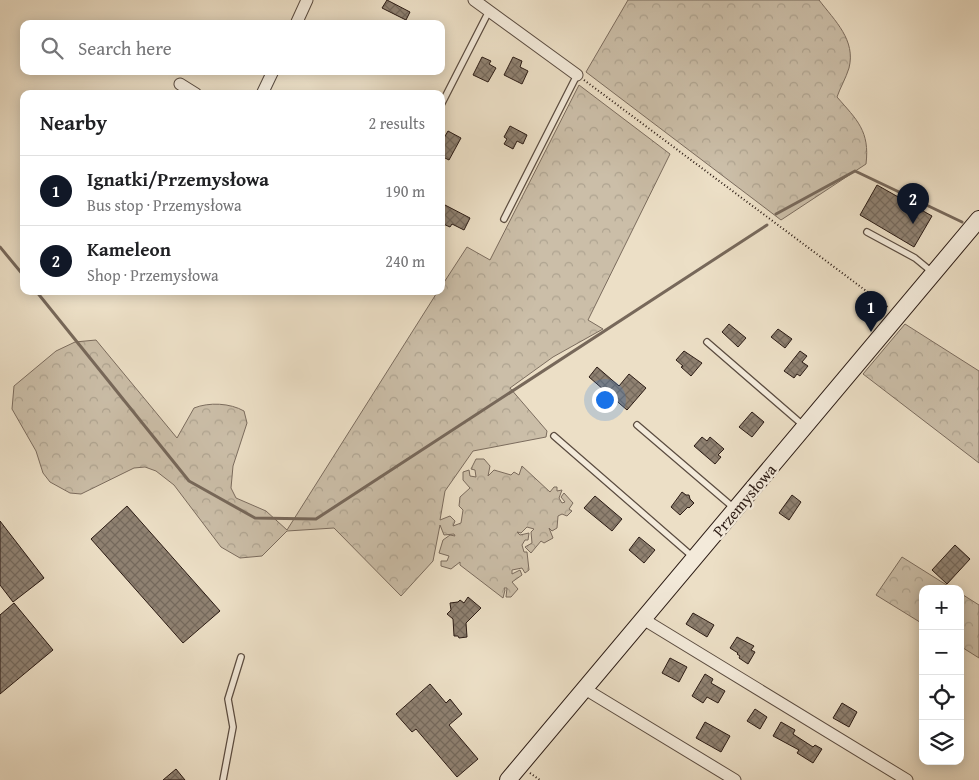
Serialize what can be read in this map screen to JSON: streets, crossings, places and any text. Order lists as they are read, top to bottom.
{
  "streets": {
    "street": ["Przemysłowa"]
  },
  "page": {
    "search": "Search here",
    "heading": ["Nearby", "2 results"],
    "list": [
      {
        "mark": "1",
        "name": "Ignatki/Przemysłowa",
        "note": "Bus stop · Przemysłowa",
        "value": "190 m"
      },
      {
        "mark": "2",
        "name": "Kameleon",
        "note": "Shop · Przemysłowa",
        "value": "240 m"
      }
    ],
    "pins": ["2", "1"],
    "map_buttons": ["+", "−"]
  }
}
